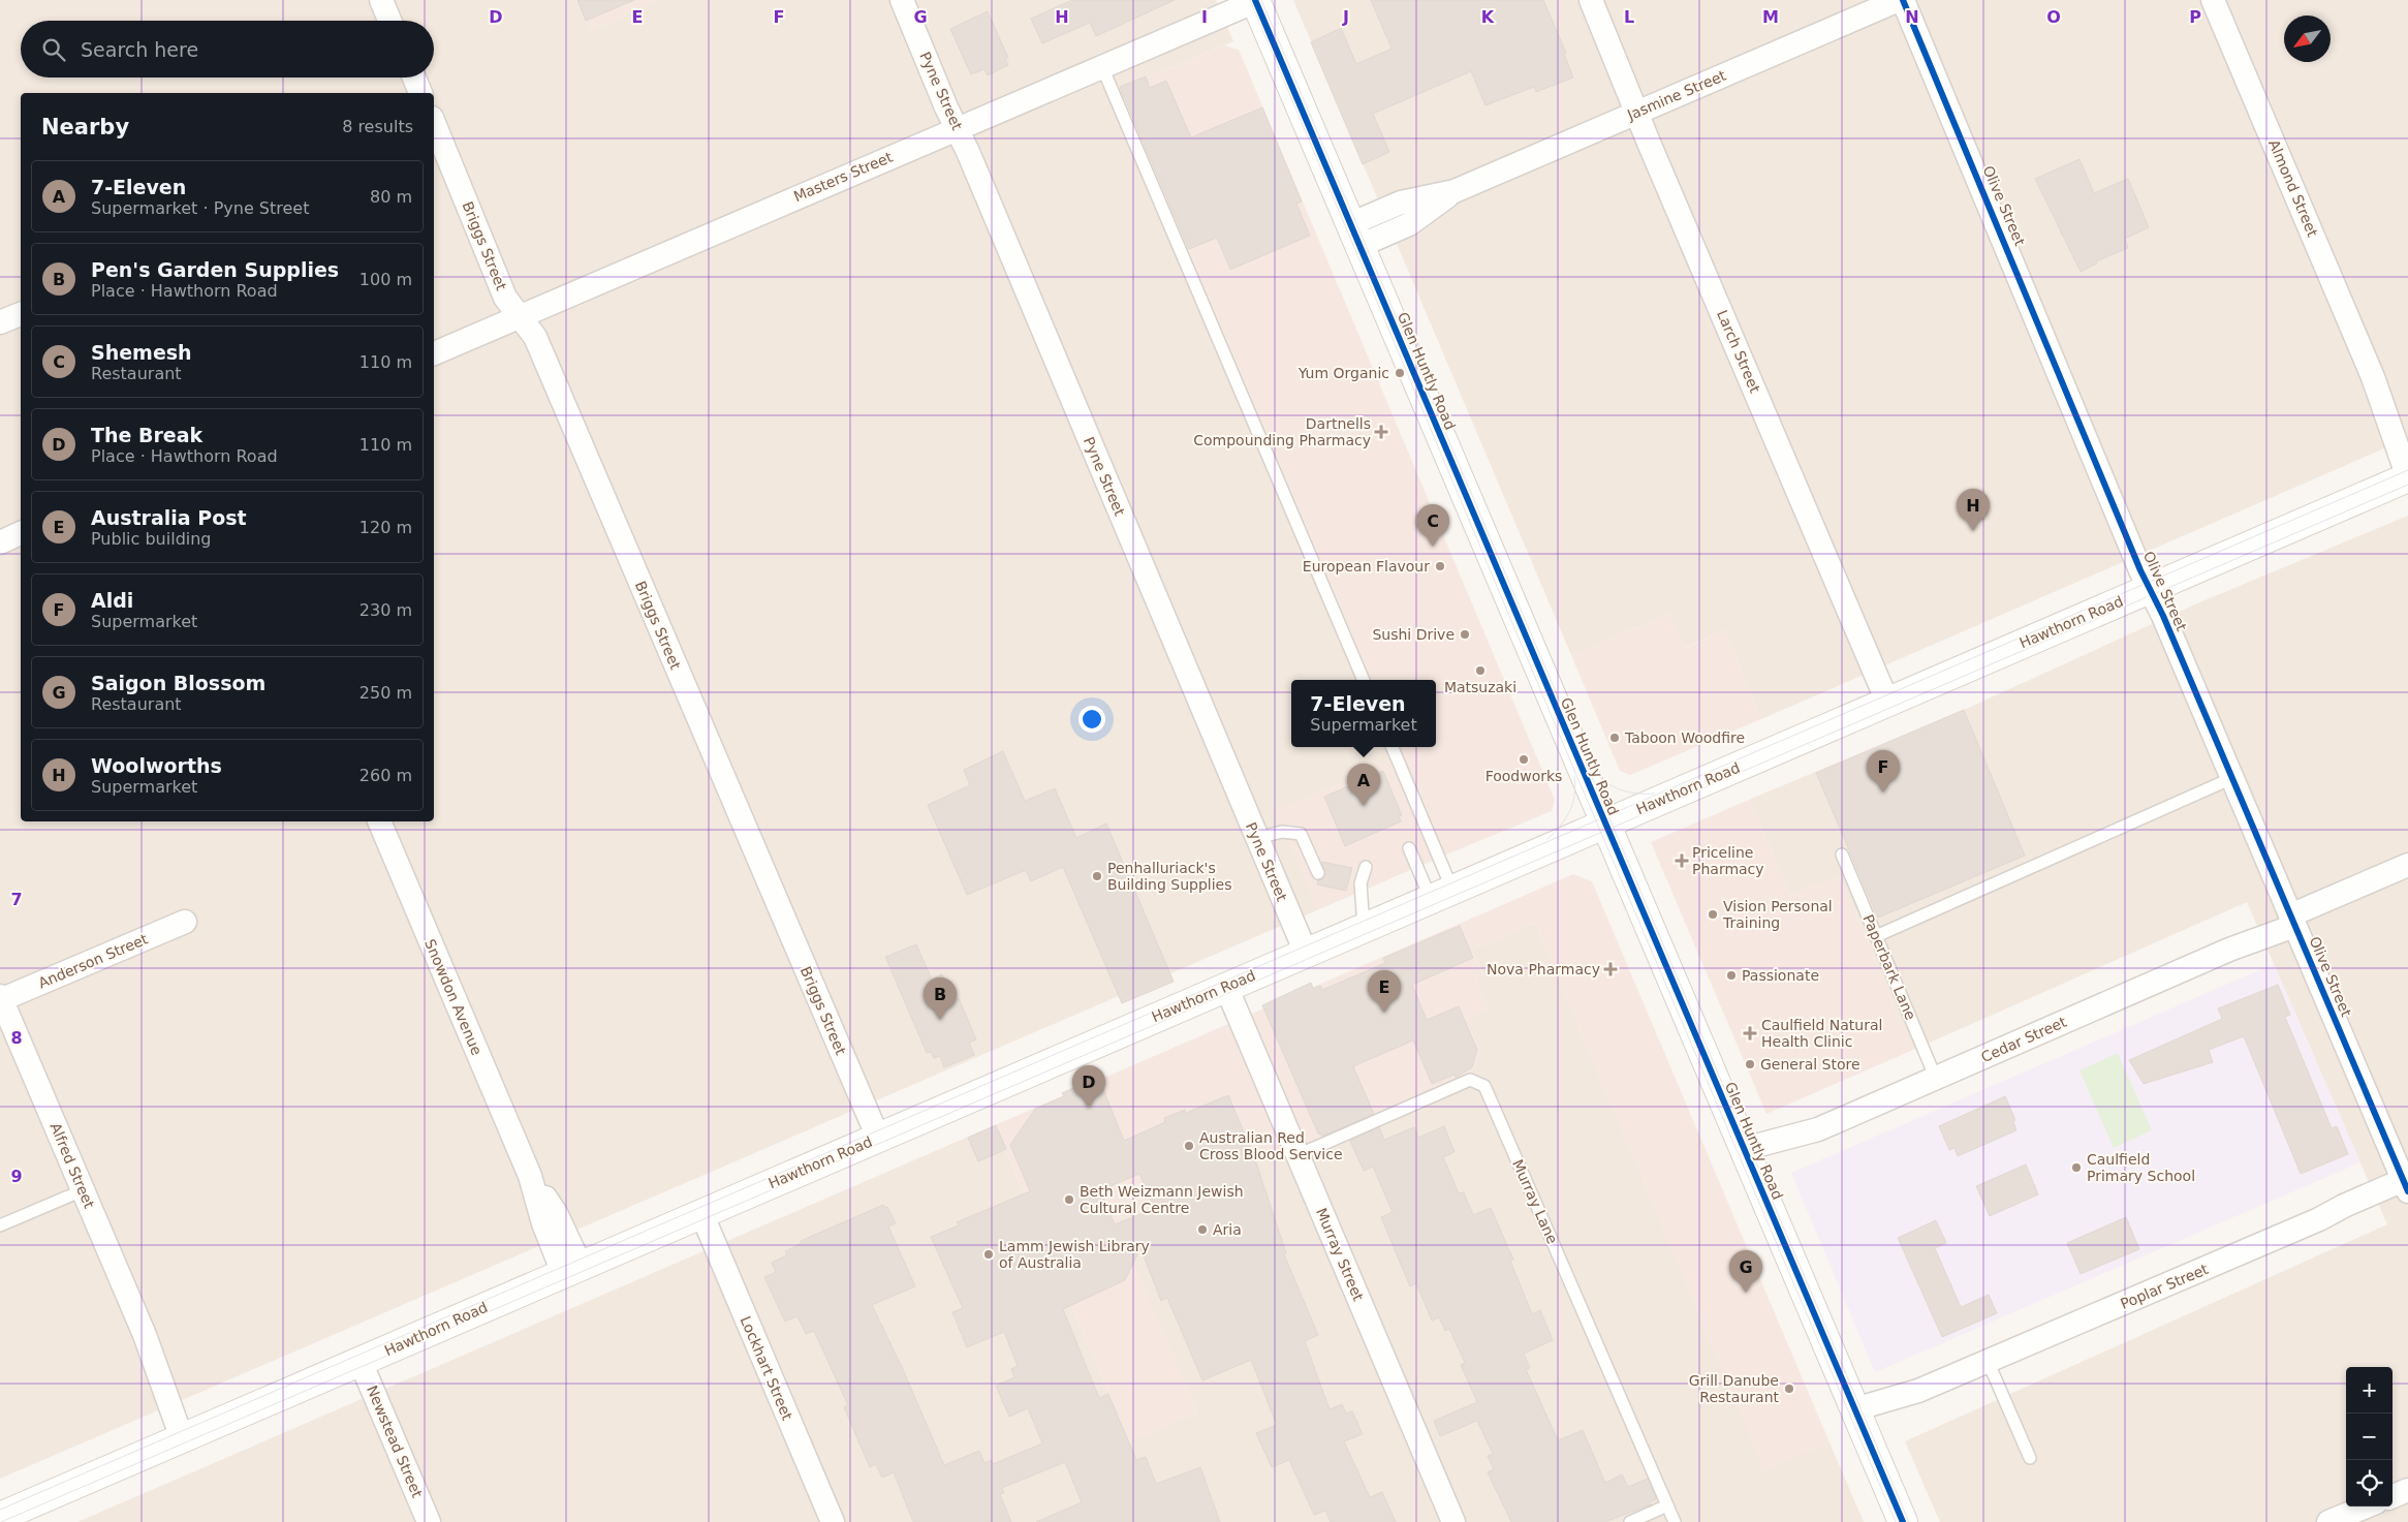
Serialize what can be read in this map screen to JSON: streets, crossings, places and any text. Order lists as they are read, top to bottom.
{
  "streets": {
    "main road": ["Glen Huntly Road", "Hawthorn Road"],
    "street": [
      "Pyne Street",
      "Jasmine Street",
      "Masters Street",
      "Almond Street",
      "Olive Street",
      "Briggs Street",
      "Larch Street",
      "Anderson Street",
      "Snowdon Avenue",
      "Cedar Street",
      "Alfred Street",
      "Murray Street",
      "Poplar Street",
      "Lockhart Street",
      "Newstead Street"
    ],
    "lane": ["Paperbark Lane", "Murray Lane"]
  },
  "crossings": [
    ["Pyne Street", "Masters Street"],
    ["Pyne Street", "Hawthorn Road"],
    ["Jasmine Street", "Larch Street"],
    ["Jasmine Street", "Glen Huntly Road"],
    ["Masters Street", "Briggs Street"],
    ["Masters Street", "Glen Huntly Road"],
    ["Almond Street", "Hawthorn Road"],
    ["Olive Street", "Hawthorn Road"],
    ["Olive Street", "Cedar Street"],
    ["Olive Street", "Poplar Street"],
    ["Briggs Street", "Hawthorn Road"],
    ["Larch Street", "Hawthorn Road"],
    ["Glen Huntly Road", "Hawthorn Road"],
    ["Glen Huntly Road", "Cedar Street"],
    ["Glen Huntly Road", "Poplar Street"],
    ["Hawthorn Road", "Snowdon Avenue"],
    ["Hawthorn Road", "Alfred Street"],
    ["Hawthorn Road", "Murray Street"],
    ["Hawthorn Road", "Lockhart Street"],
    ["Hawthorn Road", "Newstead Street"],
    ["Anderson Street", "Alfred Street"],
    ["Paperbark Lane", "Cedar Street"],
    ["Murray Lane", "Murray Street"]
  ],
  "places": {
    "other": [
      "Yum Organic",
      "European Flavour",
      "Sushi Drive",
      "Matsuzaki",
      "Taboon Woodfire",
      "Foodworks",
      "Penhalluriack's Building Supplies",
      "Vision Personal Training",
      "Passionate",
      "General Store",
      "Australian Red Cross Blood Service",
      "Caulfield Primary School",
      "Beth Weizmann Jewish Cultural Centre",
      "Aria",
      "Lamm Jewish Library of Australia",
      "Grill Danube Restaurant"
    ],
    "health": [
      "Dartnells Compounding Pharmacy",
      "Priceline Pharmacy",
      "Nova Pharmacy",
      "Caulfield Natural Health Clinic"
    ]
  },
  "north": "bottom left",
  "page": {
    "search": "Search here",
    "heading": ["Nearby", "8 results"],
    "list": [
      {
        "mark": "A",
        "name": "7-Eleven",
        "note": "Supermarket · Pyne Street",
        "value": "80 m"
      },
      {
        "mark": "B",
        "name": "Pen's Garden Supplies",
        "note": "Place · Hawthorn Road",
        "value": "100 m"
      },
      {
        "mark": "C",
        "name": "Shemesh",
        "note": "Restaurant",
        "value": "110 m"
      },
      {
        "mark": "D",
        "name": "The Break",
        "note": "Place · Hawthorn Road",
        "value": "110 m"
      },
      {
        "mark": "E",
        "name": "Australia Post",
        "note": "Public building",
        "value": "120 m"
      },
      {
        "mark": "F",
        "name": "Aldi",
        "note": "Supermarket",
        "value": "230 m"
      },
      {
        "mark": "G",
        "name": "Saigon Blossom",
        "note": "Restaurant",
        "value": "250 m"
      },
      {
        "mark": "H",
        "name": "Woolworths",
        "note": "Supermarket",
        "value": "260 m"
      }
    ],
    "pins": [
      "H",
      "C",
      "F",
      "A",
      "E",
      "B",
      "D",
      "G"
    ],
    "popup": ["7-Eleven", "Supermarket"],
    "map_buttons": ["+", "−"]
  },
  "grid": {
    "columns": [
      "D",
      "E",
      "F",
      "G",
      "H",
      "I",
      "J",
      "K",
      "L",
      "M",
      "N",
      "O",
      "P"
    ],
    "rows": ["7", "8", "9"]
  }
}
